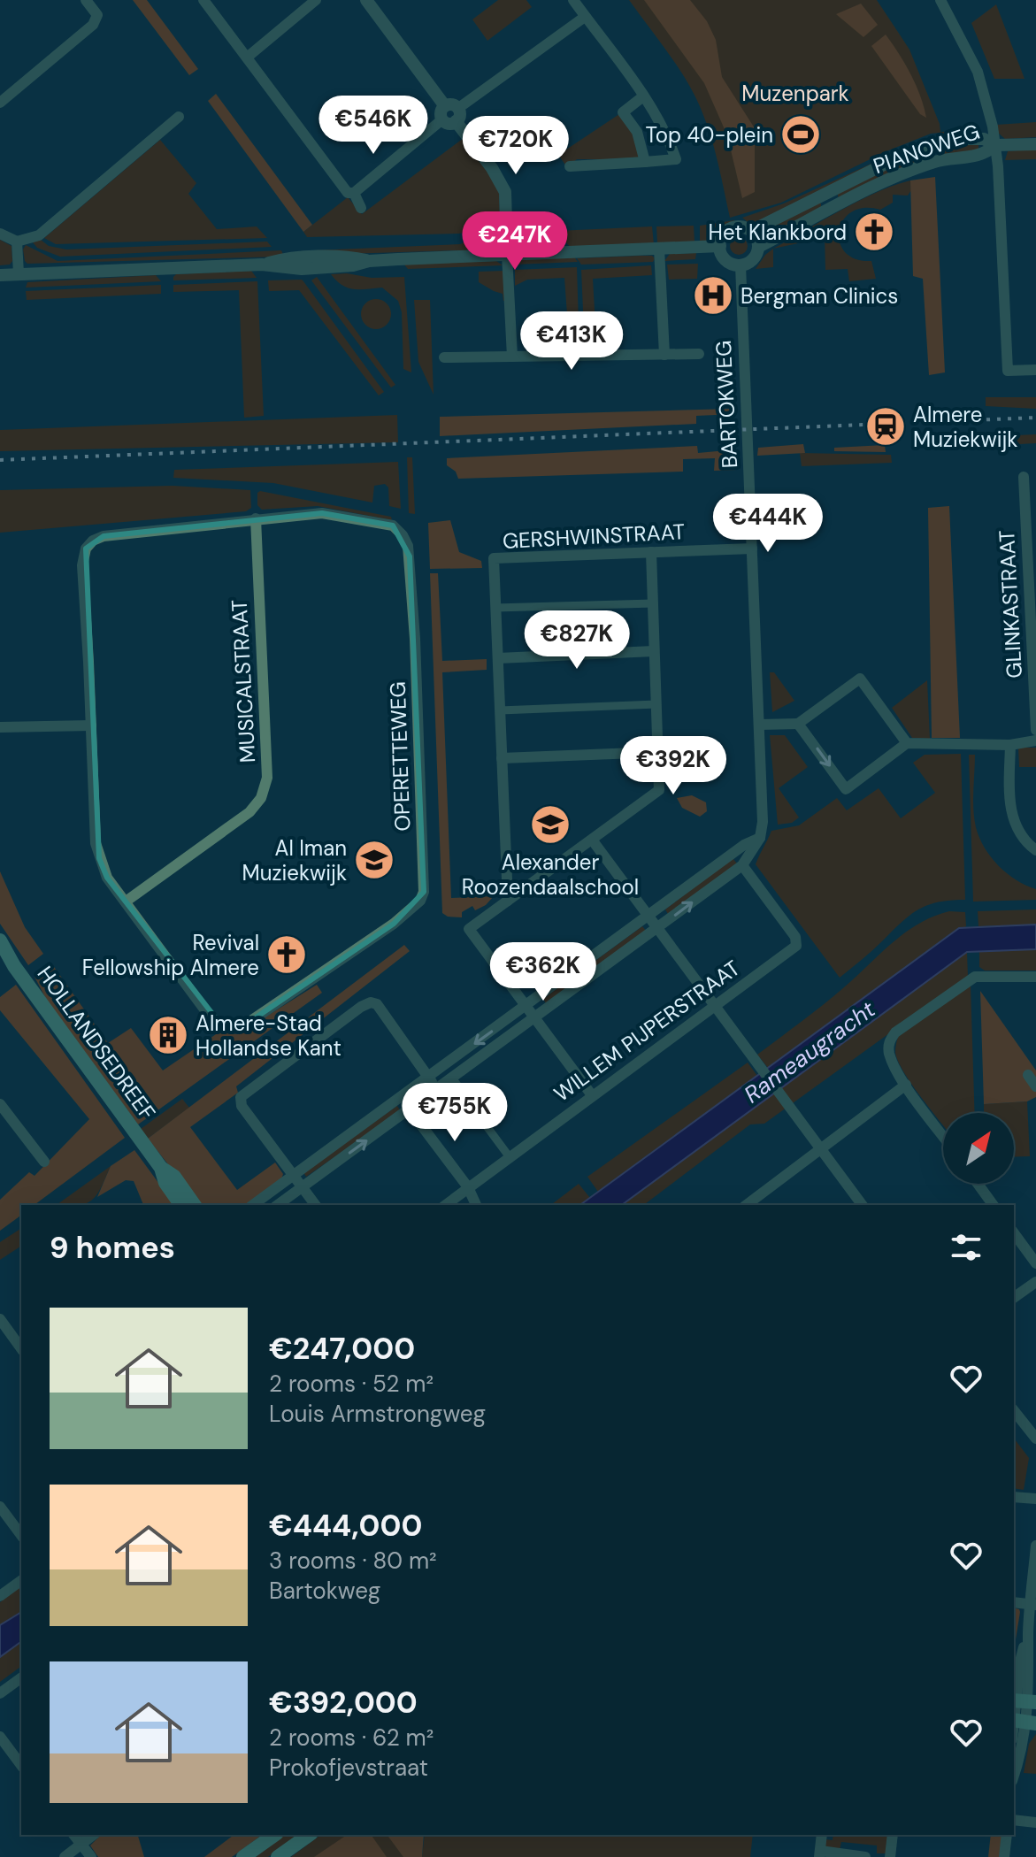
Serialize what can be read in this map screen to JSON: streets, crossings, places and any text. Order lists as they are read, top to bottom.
{
  "streets": {
    "main road": ["HOLLANDSEDREEF"],
    "street": [
      "PIANOWEG",
      "BARTOKWEG",
      "GERSHWINSTRAAT",
      "GLINKASTRAAT",
      "MUSICALSTRAAT",
      "OPERETTEWEG",
      "WILLEM PIJPERSTRAAT"
    ]
  },
  "crossings": [
    ["PIANOWEG", "BARTOKWEG"],
    ["BARTOKWEG", "GERSHWINSTRAAT"],
    ["BARTOKWEG", "WILLEM PIJPERSTRAAT"],
    ["MUSICALSTRAAT", "OPERETTEWEG"]
  ],
  "water": ["Rameaugracht"],
  "parks": ["Muzenpark"],
  "places": {
    "sports": ["Top 40-plein"],
    "church": ["Het Klankbord", "Revival Fellowship Almere"],
    "hospital": ["Bergman Clinics"],
    "station": ["Almere Muziekwijk"],
    "school or university": ["Alexander Roozendaalschool", "Al Iman Muziekwijk"],
    "building": ["Almere-Stad Hollandse Kant"]
  },
  "north": "top right",
  "page": {
    "price": [
      "€546K",
      "€720K",
      "€247K",
      "€413K",
      "€444K",
      "€827K",
      "€392K",
      "€362K",
      "€755K"
    ],
    "heading": "9 homes",
    "list": [
      {
        "name": "€247,000",
        "note": "2 rooms · 52 m² · Louis Armstrongweg"
      },
      {
        "name": "€444,000",
        "note": "3 rooms · 80 m² · Bartokweg"
      },
      {
        "name": "€392,000",
        "note": "2 rooms · 62 m² · Prokofjevstraat"
      }
    ]
  }
}
